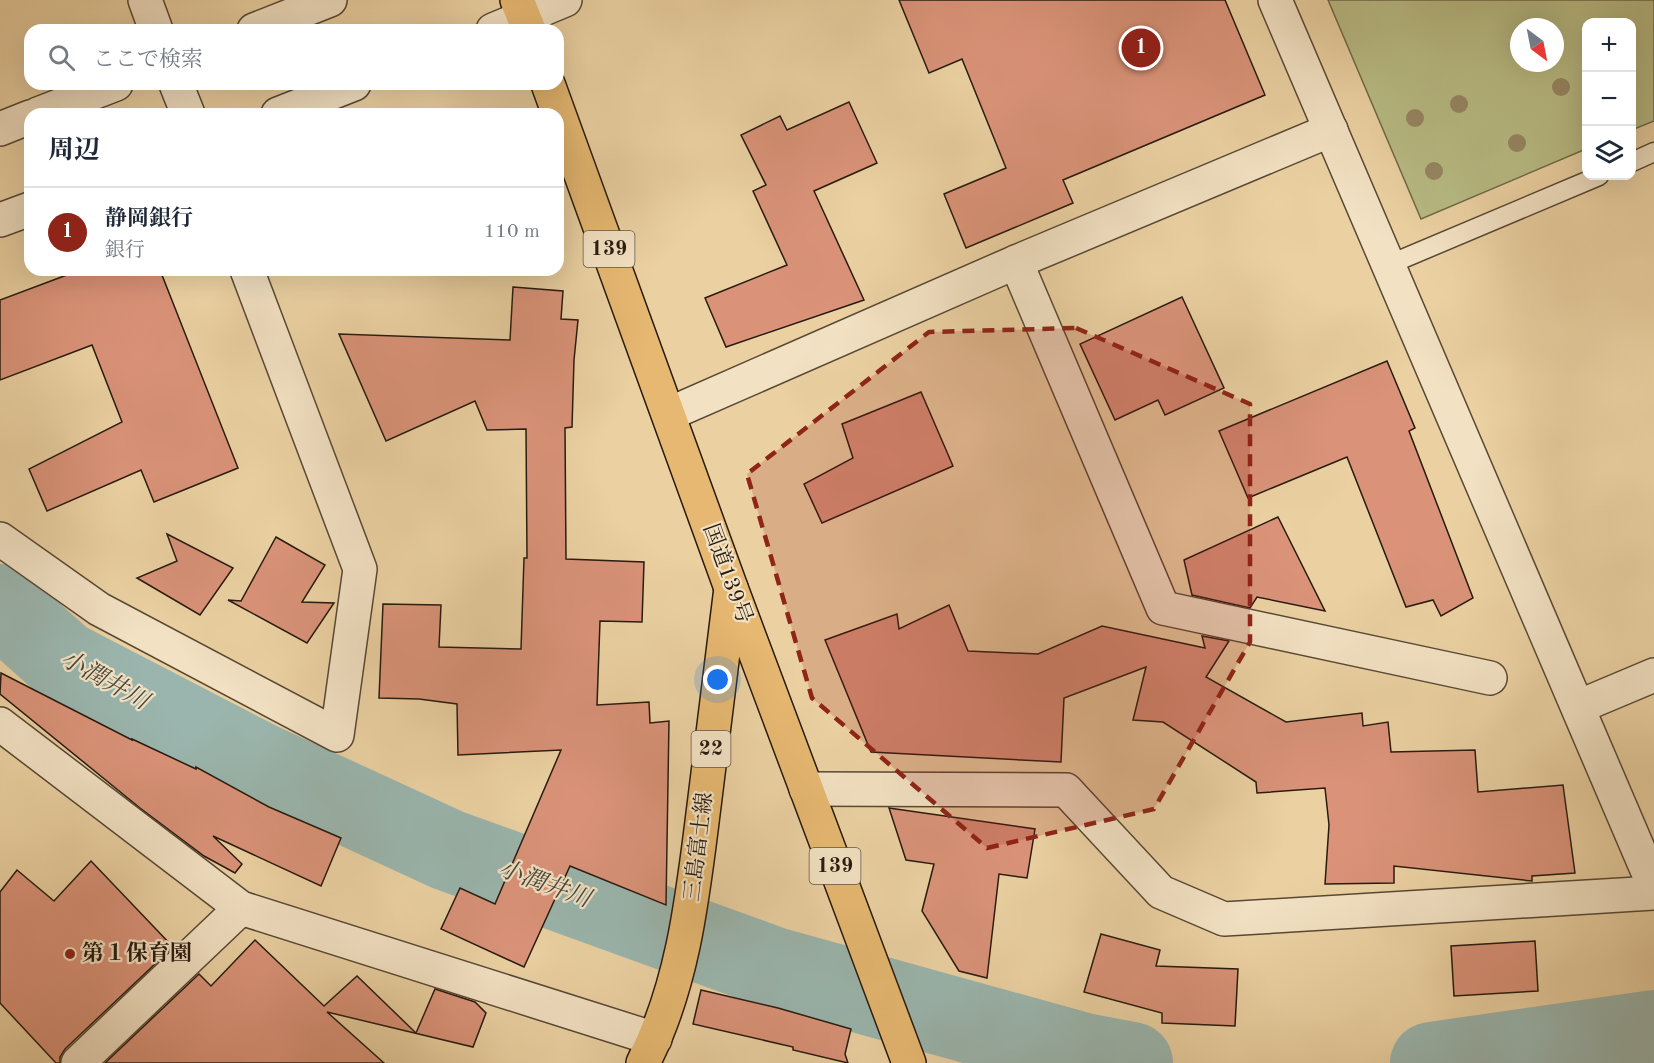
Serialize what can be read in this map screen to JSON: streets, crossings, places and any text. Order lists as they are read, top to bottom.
{
  "streets": {
    "main road": [
      "139",
      "国道139号",
      "22",
      "三島富士線"
    ]
  },
  "crossings": [
    ["国道139号", "三島富士線"]
  ],
  "water": ["小潤井川"],
  "places": ["第１保育園"],
  "north": "bottom right",
  "page": {
    "map_buttons": ["+", "−"],
    "search": "ここで検索",
    "pins": "1",
    "heading": "周辺",
    "list": [
      {
        "mark": "1",
        "name": "静岡銀行",
        "note": "銀行",
        "value": "110 m"
      }
    ]
  }
}
